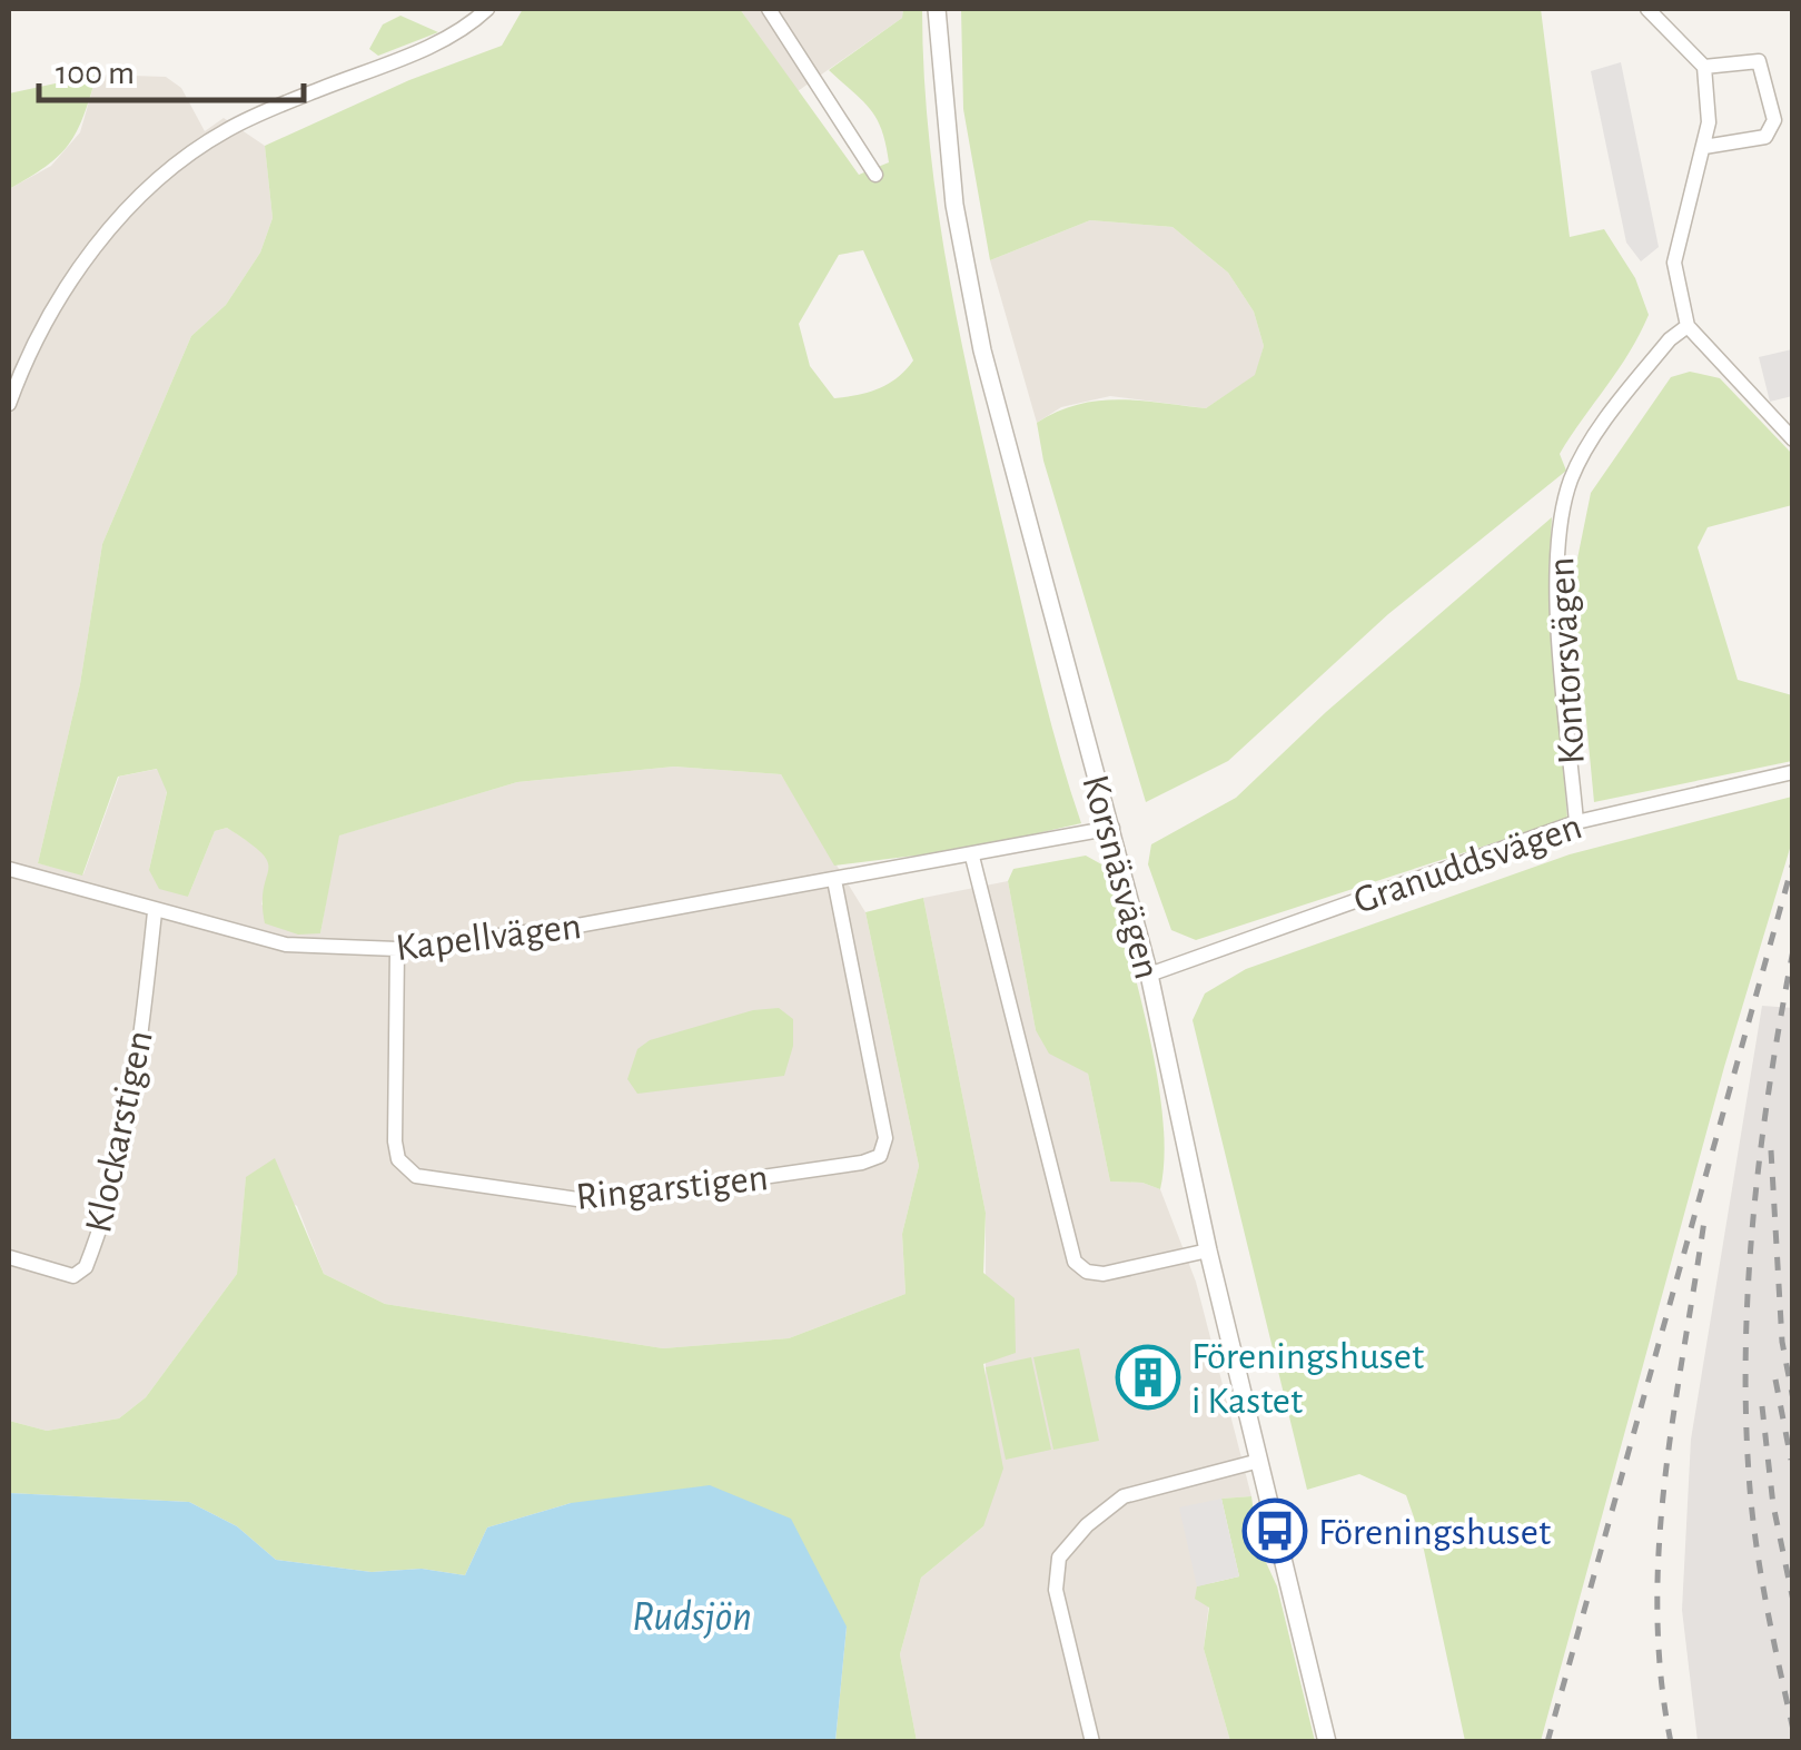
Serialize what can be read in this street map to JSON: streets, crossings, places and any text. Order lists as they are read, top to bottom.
{
  "streets": {
    "street": [
      "Kontorsvägen",
      "Granuddsvägen",
      "Korsnäsvägen",
      "Kapellvägen",
      "Klockarstigen",
      "Ringarstigen"
    ]
  },
  "crossings": [
    ["Kontorsvägen", "Granuddsvägen"],
    ["Granuddsvägen", "Korsnäsvägen"],
    ["Korsnäsvägen", "Kapellvägen"],
    ["Kapellvägen", "Klockarstigen"],
    ["Kapellvägen", "Ringarstigen"]
  ],
  "water": ["Rudsjön"],
  "places": {
    "building": ["Föreningshuset i Kastet"],
    "bus stop": ["Föreningshuset"]
  },
  "scale_bar": "100 m"
}
